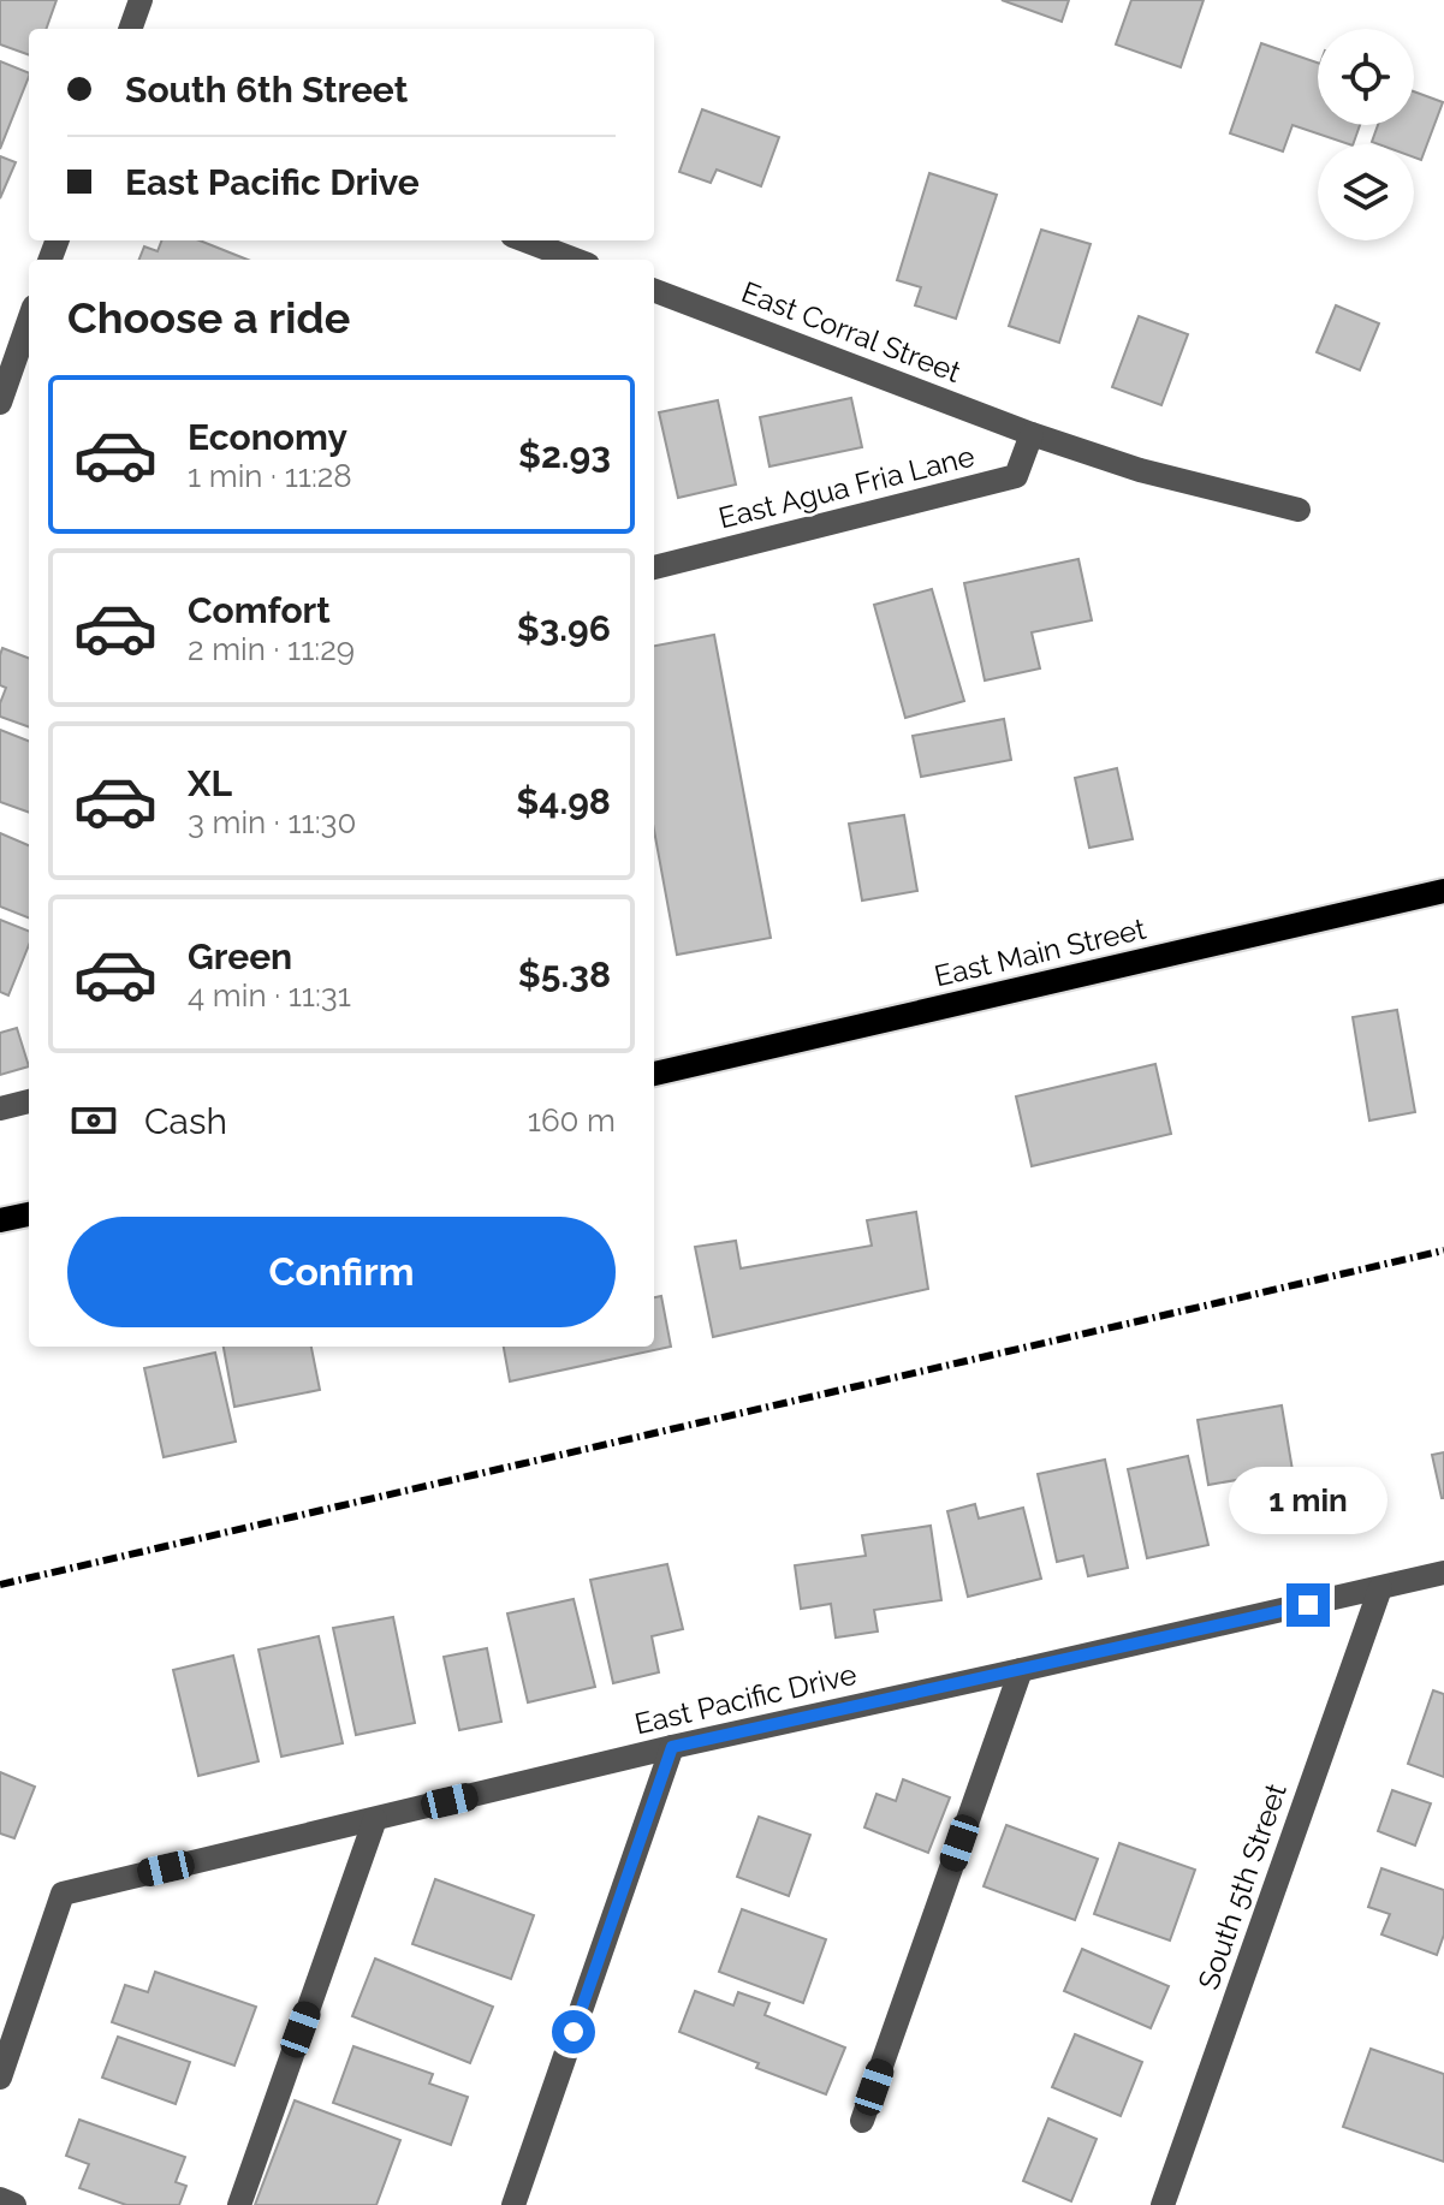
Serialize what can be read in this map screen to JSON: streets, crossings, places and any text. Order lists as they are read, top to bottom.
{
  "streets": {
    "main road": ["East Main Street"],
    "street": [
      "East Corral Street",
      "East Agua Fria Lane",
      "East Pacific Drive",
      "South 5th Street"
    ]
  },
  "crossings": [
    ["East Corral Street", "East Agua Fria Lane"],
    ["East Pacific Drive", "South 5th Street"]
  ],
  "page": {
    "banner": ["South 6th Street", "East Pacific Drive"],
    "heading": "Choose a ride",
    "list": [
      {
        "name": "Economy",
        "note": "1 min · 11:28",
        "value": "$2.93"
      },
      {
        "name": "Comfort",
        "note": "2 min · 11:29",
        "value": "$3.96"
      },
      {
        "name": "XL",
        "note": "3 min · 11:30",
        "value": "$4.98"
      },
      {
        "name": "Green",
        "note": "4 min · 11:31",
        "value": "$5.38"
      }
    ],
    "pay": ["Cash", "160 m"],
    "buttons": "Confirm",
    "bubble": "1 min"
  }
}
